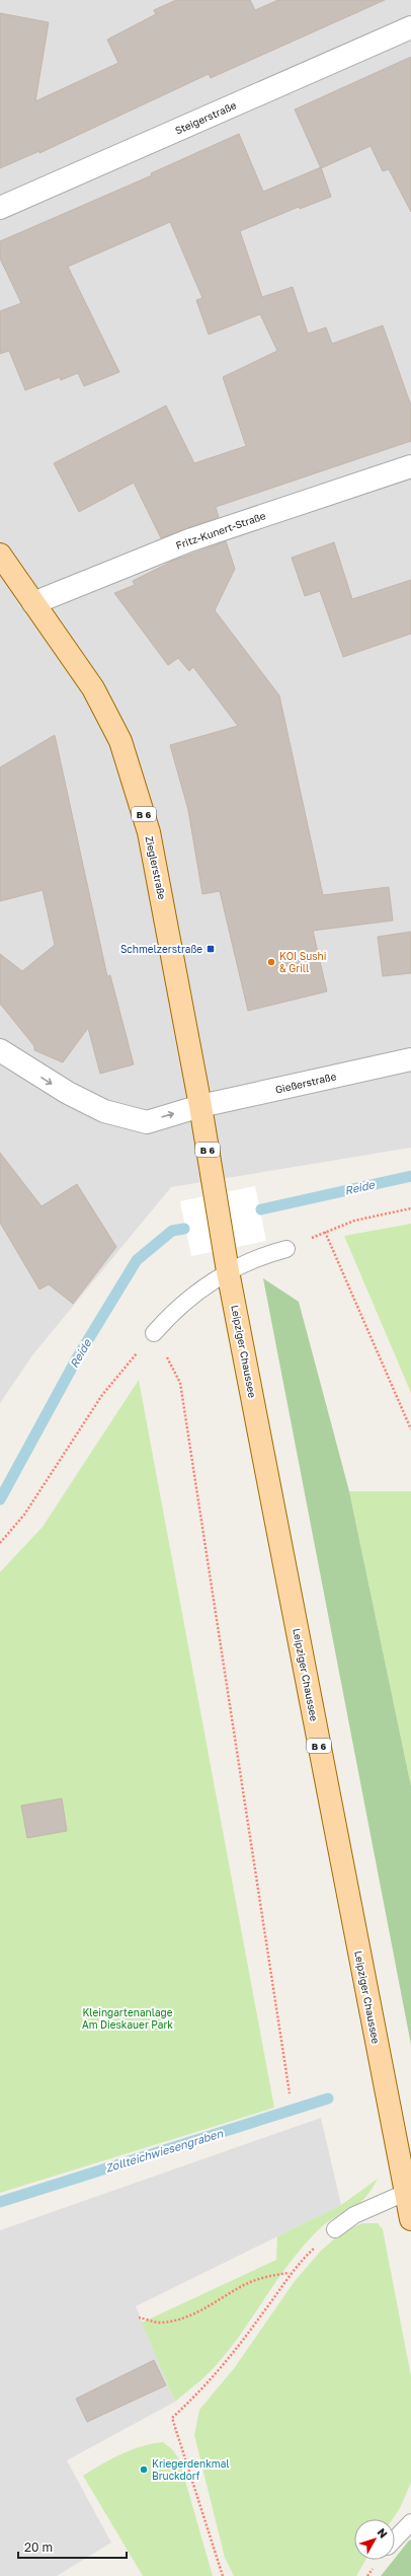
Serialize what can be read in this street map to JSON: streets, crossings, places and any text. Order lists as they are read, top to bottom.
{
  "streets": {
    "main road": ["B 6", "Zieglerstraße", "Leipziger Chaussee"],
    "street": ["Steigerstraße", "Fritz-Kunert-Straße", "Gießerstraße"]
  },
  "crossings": [
    ["Fritz-Kunert-Straße", "Zieglerstraße"],
    ["Zieglerstraße", "Gießerstraße"],
    ["Zieglerstraße", "Leipziger Chaussee"]
  ],
  "water": ["Reide", "Zollteichwiesengraben"],
  "parks": ["Kleingartenanlage Am Dieskauer Park"],
  "places": {
    "transit": ["Schmelzerstraße"],
    "other": ["KOI Sushi & Grill", "Kriegerdenkmal Bruckdorf"]
  },
  "scale_bar": "20 m",
  "north": "top right"
}
